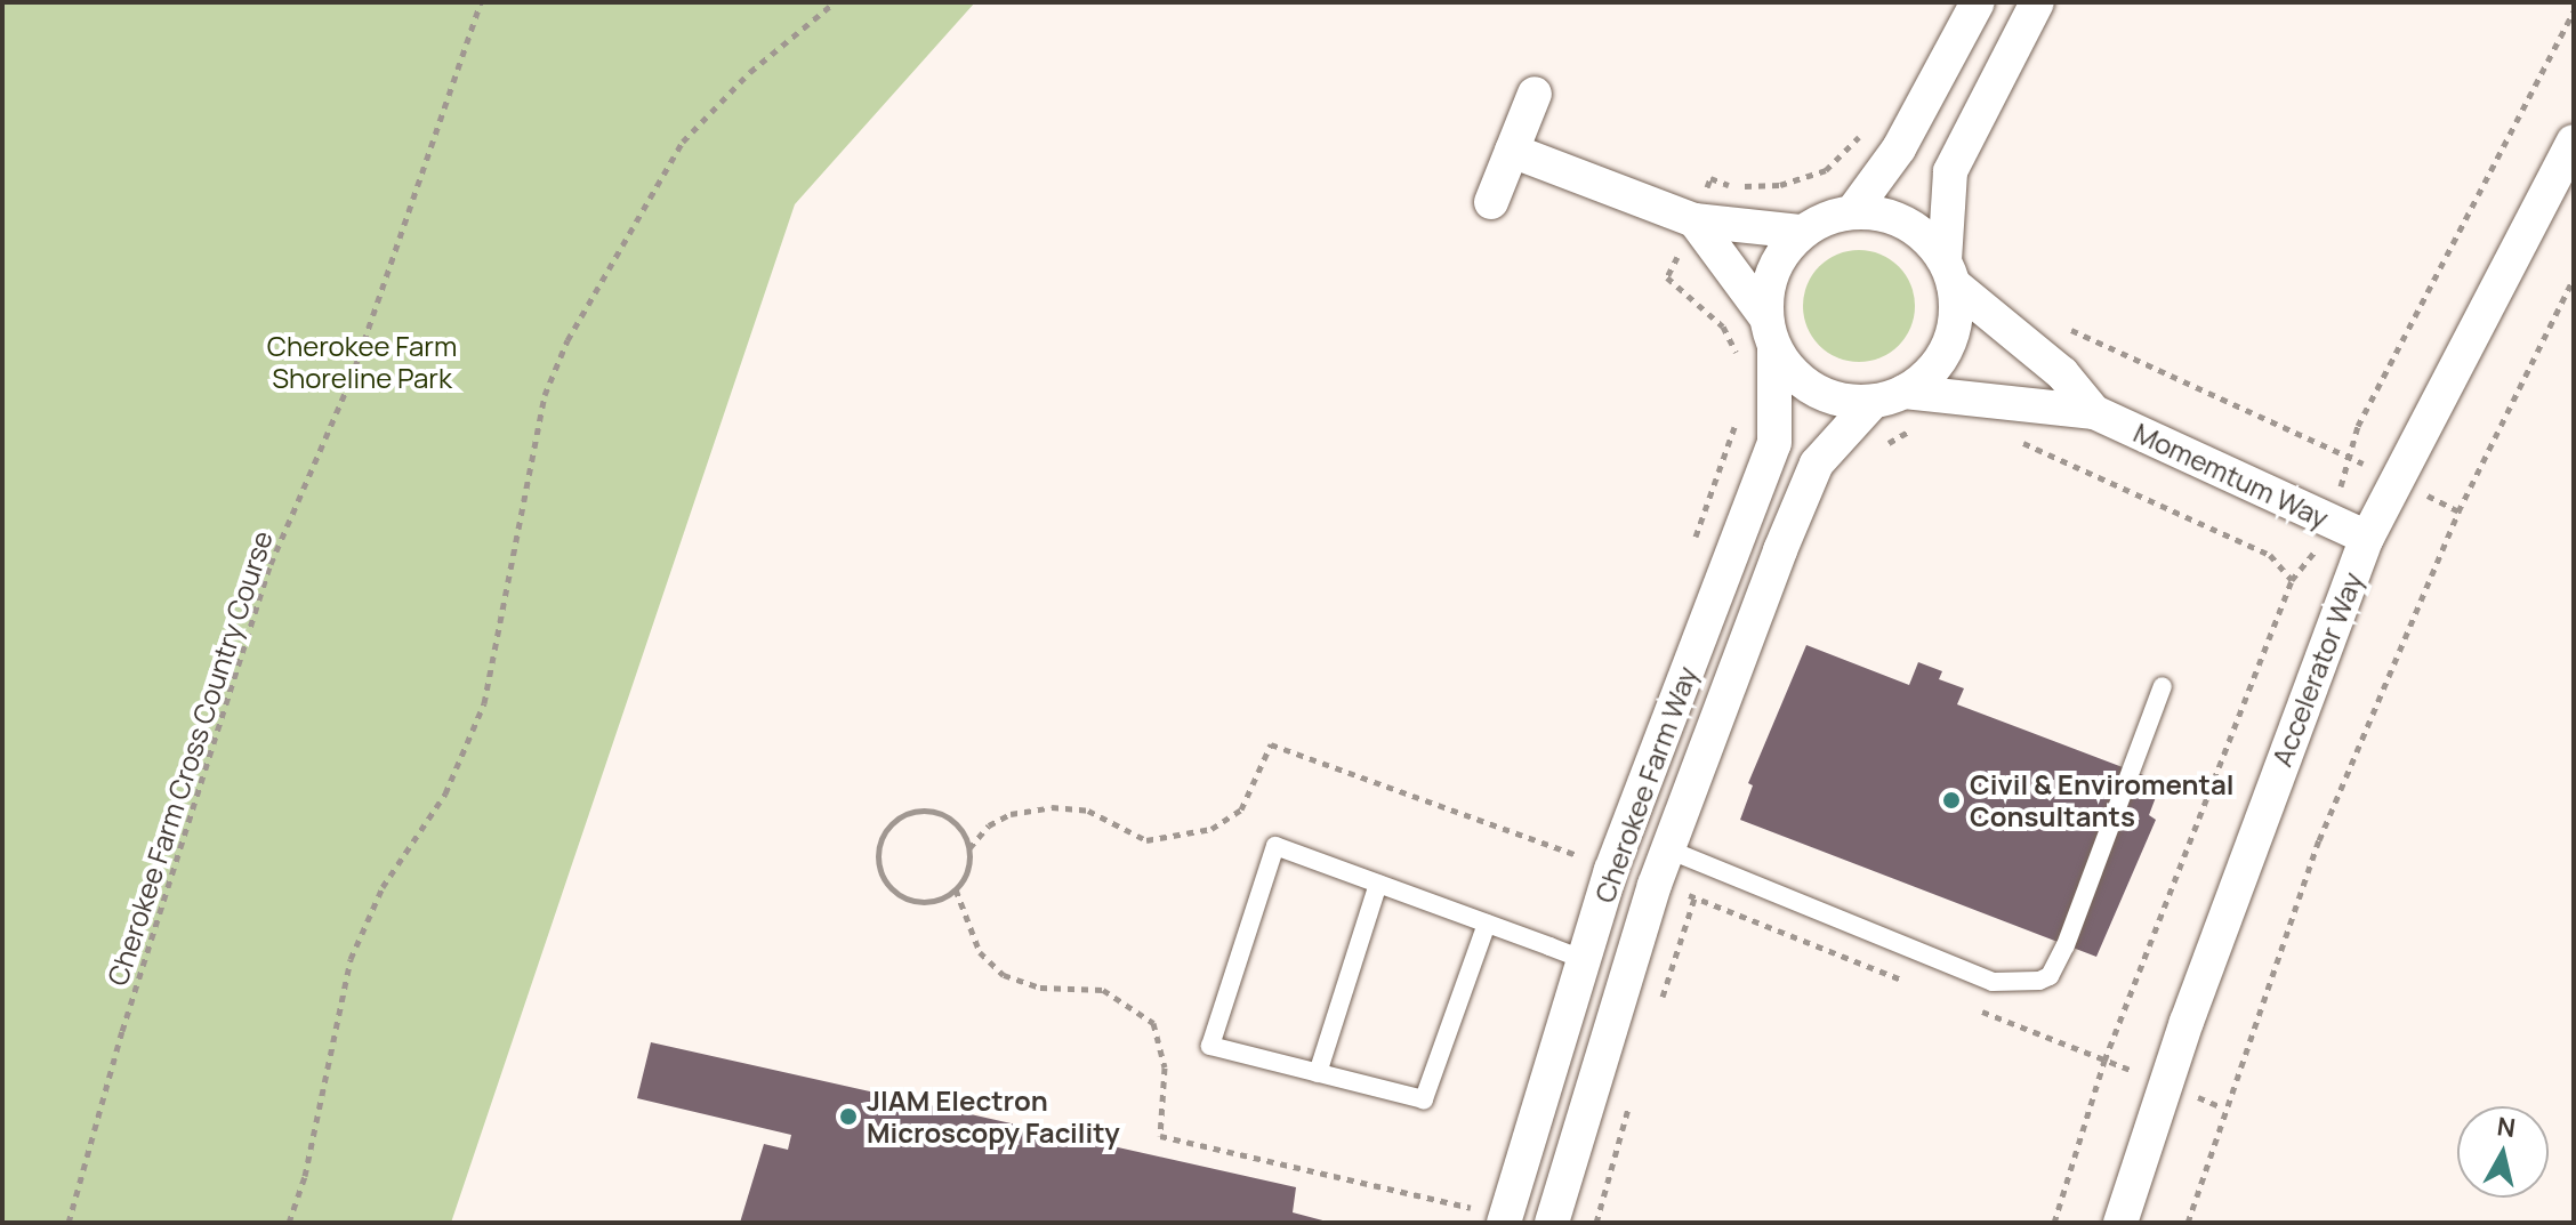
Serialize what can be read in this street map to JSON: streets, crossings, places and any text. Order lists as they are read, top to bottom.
{
  "streets": {
    "street": ["Momemtum Way", "Accelerator Way", "Cherokee Farm Way"],
    "path": ["Cherokee Farm Cross Country Course"]
  },
  "crossings": [
    ["Momemtum Way", "Accelerator Way"],
    ["Momemtum Way", "Cherokee Farm Way"]
  ],
  "parks": ["Cherokee Farm Shoreline Park"],
  "places": ["Civil & Enviromental Consultants", "JIAM Electron Microscopy Facility"],
  "north": "top"
}
